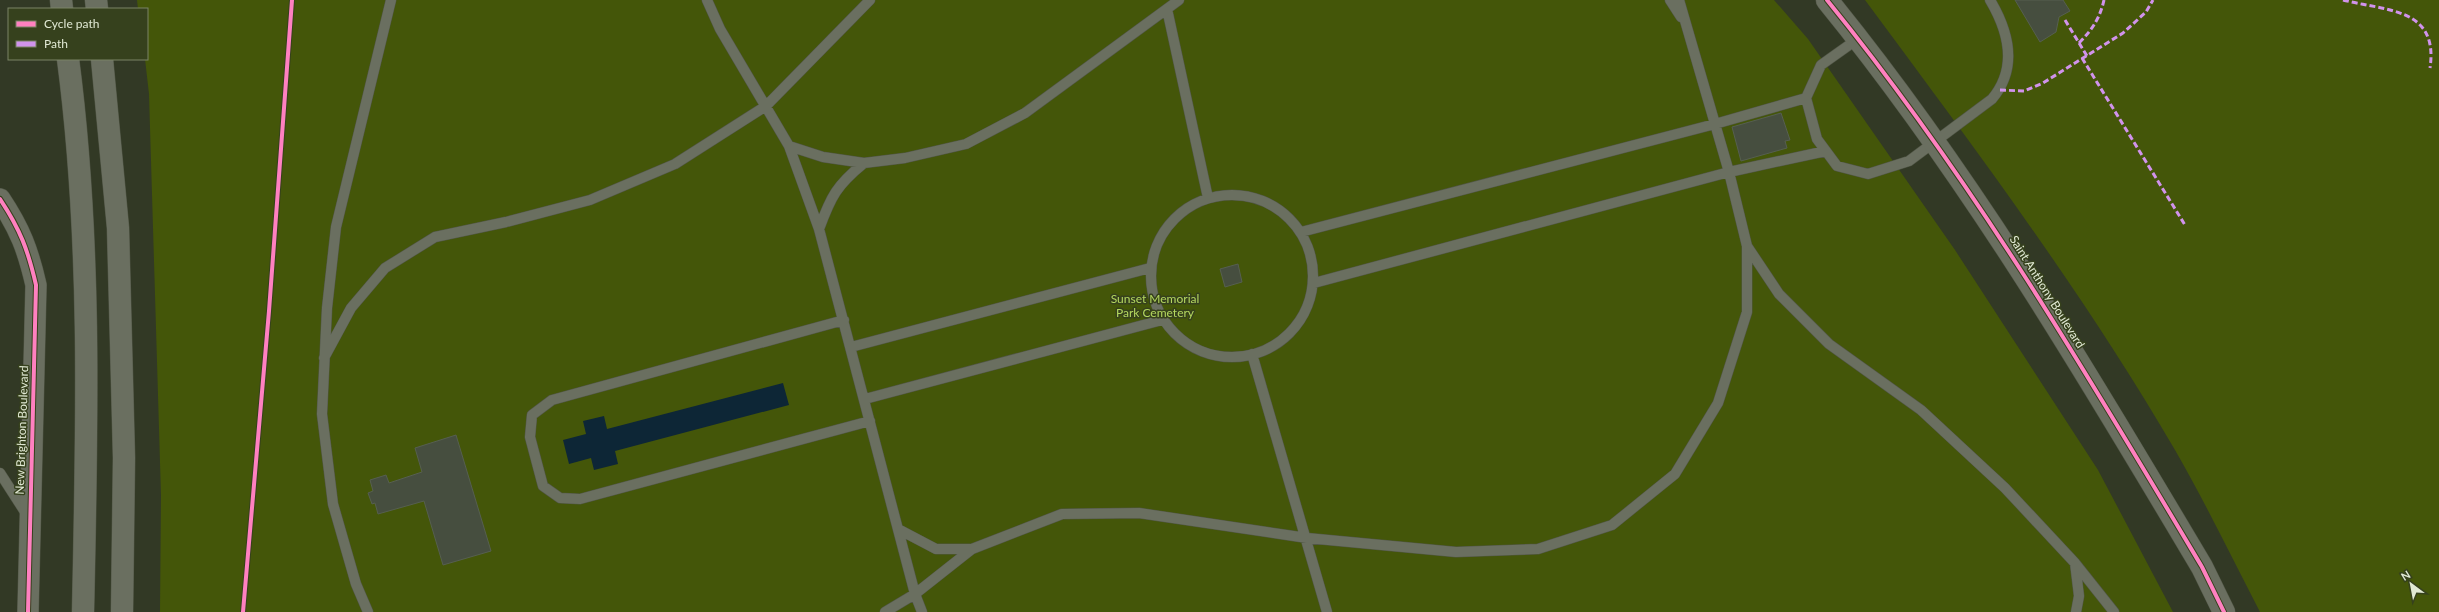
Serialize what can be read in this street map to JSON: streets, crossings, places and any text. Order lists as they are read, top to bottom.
{
  "streets": {
    "main road": ["Saint Anthony Boulevard"],
    "street": ["New Brighton Boulevard"]
  },
  "parks": ["Sunset Memorial Park Cemetery"],
  "legend": ["Cycle path", "Path"],
  "north": "top left"
}
